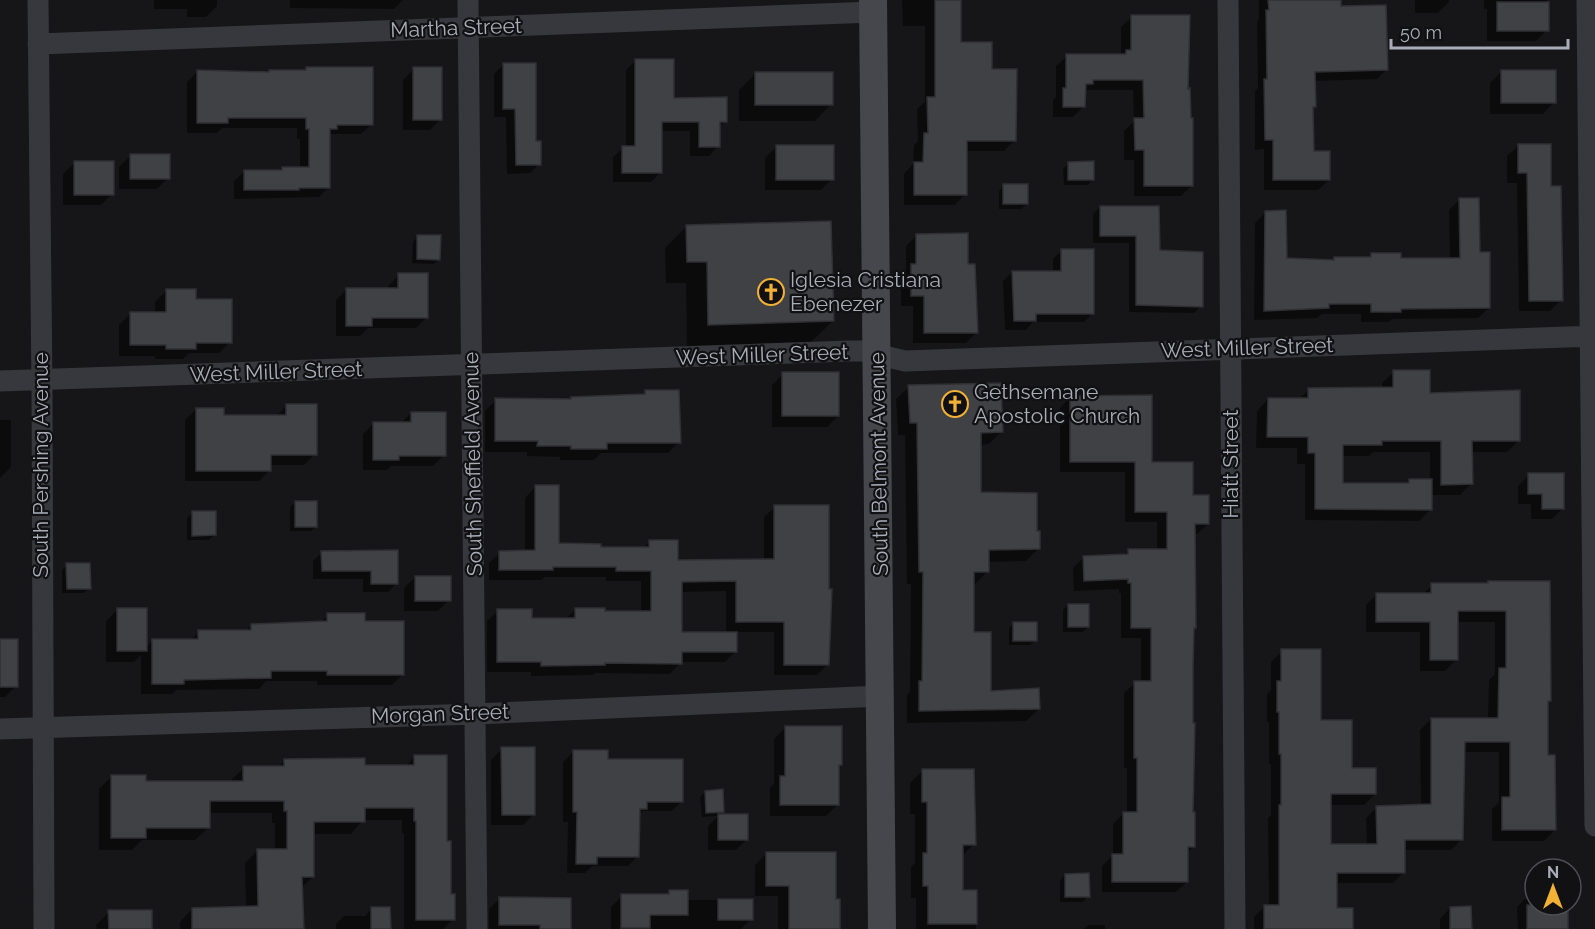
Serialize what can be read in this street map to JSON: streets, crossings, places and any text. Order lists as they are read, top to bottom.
{
  "streets": {
    "main road": ["South Belmont Avenue"],
    "street": [
      "Martha Street",
      "West Miller Street",
      "South Sheffield Avenue",
      "Hiatt Street",
      "South Pershing Avenue",
      "Morgan Street"
    ]
  },
  "crossings": [
    ["Martha Street", "South Sheffield Avenue"],
    ["Martha Street", "South Belmont Avenue"],
    ["Martha Street", "South Pershing Avenue"],
    ["West Miller Street", "South Sheffield Avenue"],
    ["West Miller Street", "South Belmont Avenue"],
    ["West Miller Street", "Hiatt Street"],
    ["West Miller Street", "South Pershing Avenue"],
    ["South Sheffield Avenue", "Morgan Street"],
    ["South Belmont Avenue", "Morgan Street"],
    ["South Pershing Avenue", "Morgan Street"]
  ],
  "places": {
    "church": ["Iglesia Cristiana Ebenezer", "Gethsemane Apostolic Church"]
  },
  "scale_bar": "50 m",
  "north": "top"
}
